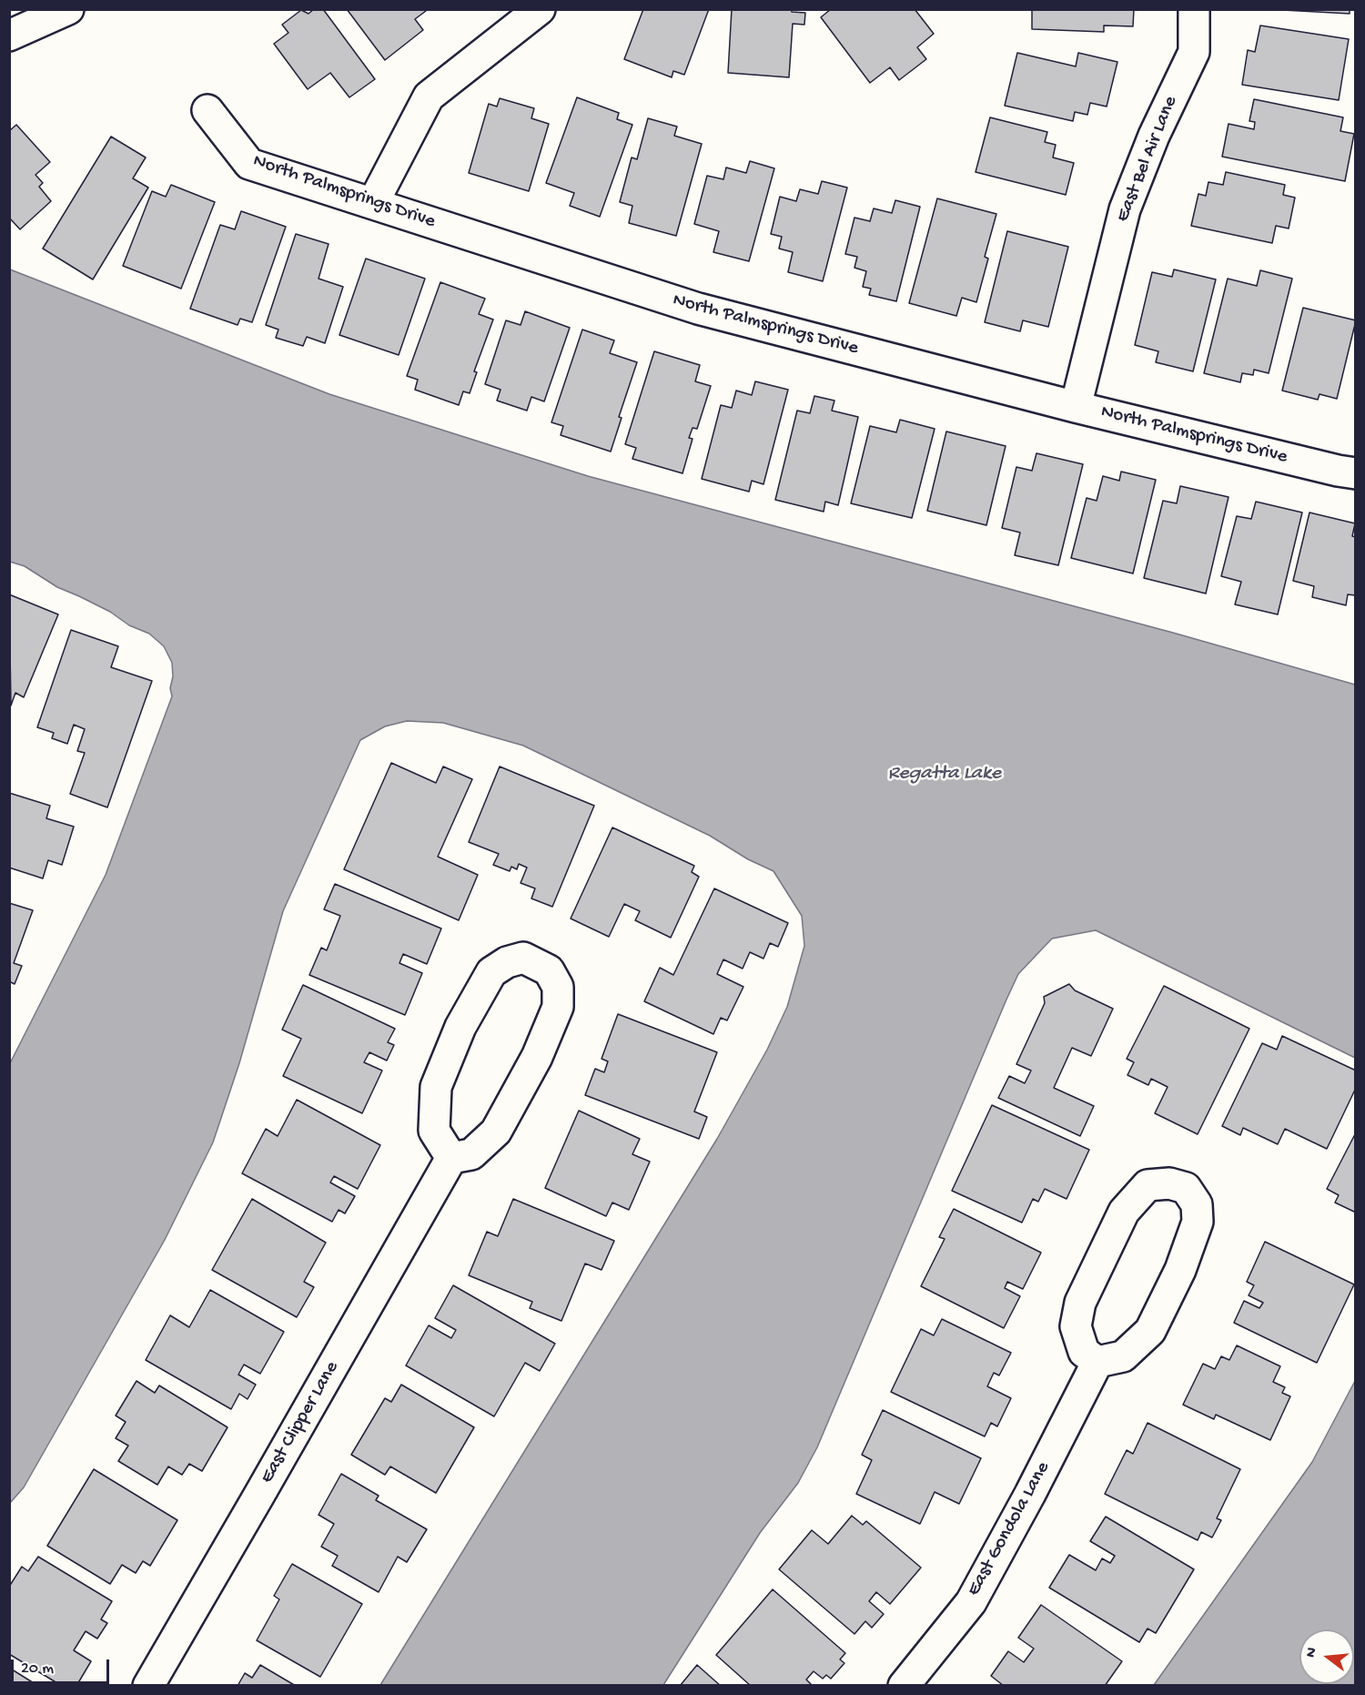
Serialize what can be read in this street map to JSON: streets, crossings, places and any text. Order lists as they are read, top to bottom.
{
  "streets": {
    "street": [
      "East Bel Air Lane",
      "North Palmsprings Drive",
      "East Clipper Lane",
      "East Gondola Lane"
    ]
  },
  "crossings": [
    ["East Bel Air Lane", "North Palmsprings Drive"]
  ],
  "water": ["Regatta Lake"],
  "scale_bar": "20 m",
  "north": "left"
}
